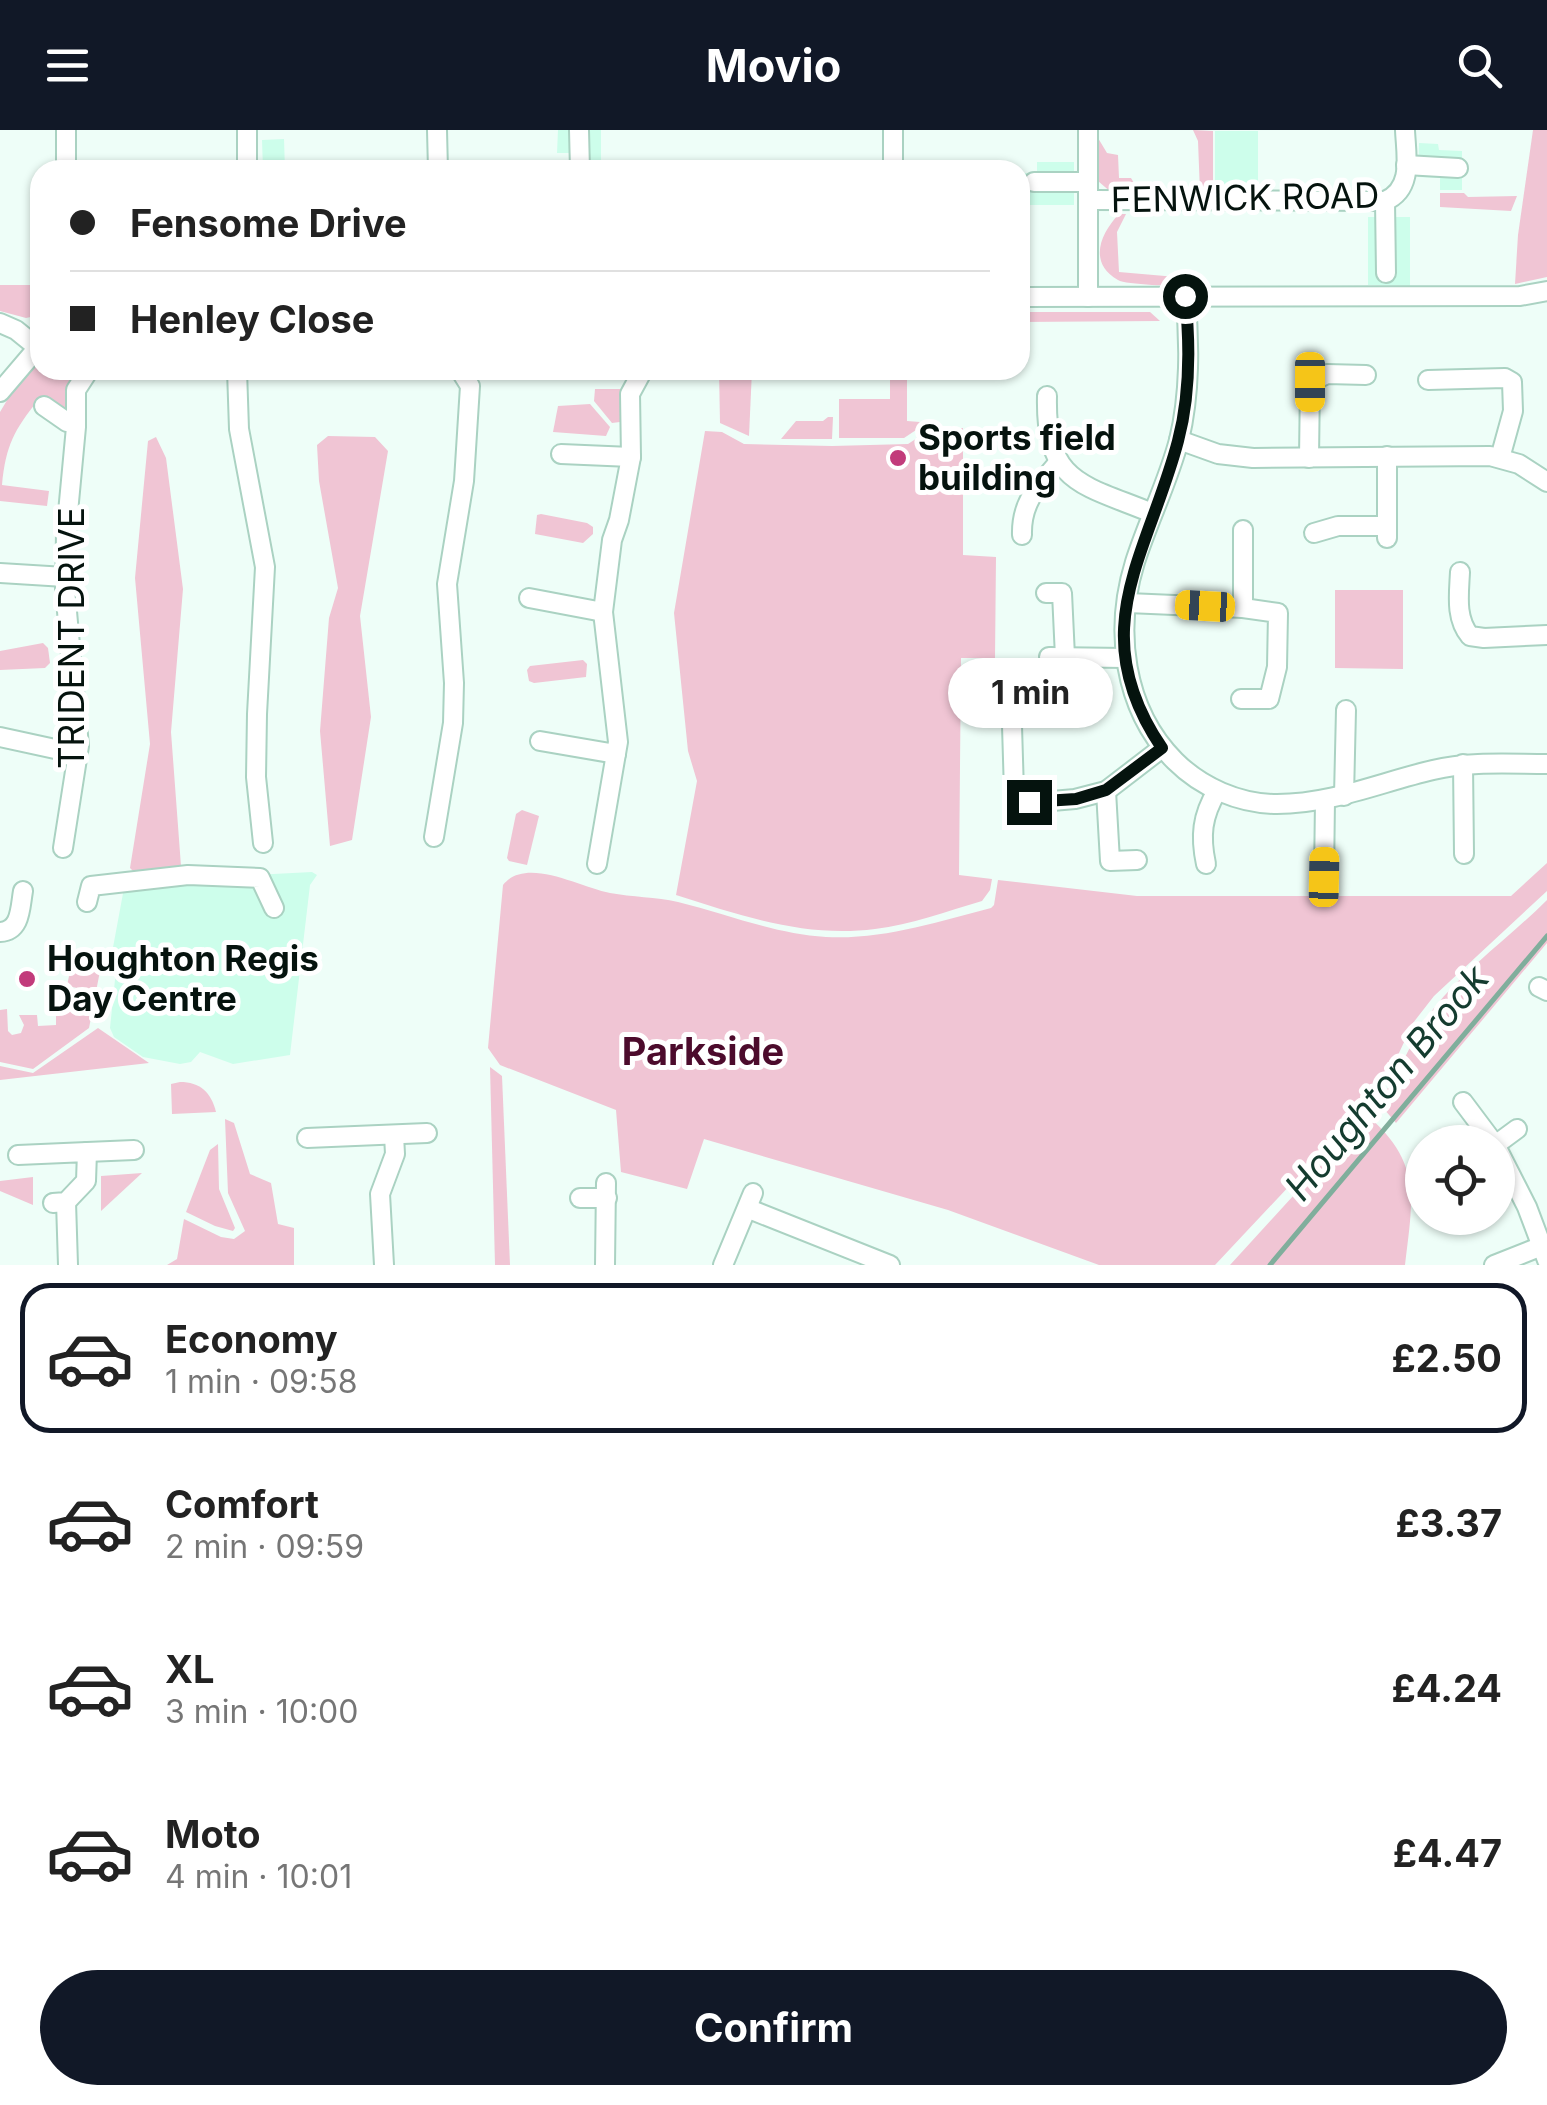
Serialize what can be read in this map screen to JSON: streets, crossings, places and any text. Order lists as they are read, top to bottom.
{
  "streets": {
    "street": ["FENWICK ROAD", "TRIDENT DRIVE"]
  },
  "districts": ["Parkside"],
  "water": ["Houghton Brook"],
  "places": ["Sports field building", "Houghton Regis Day Centre"],
  "page": {
    "header": "Movio",
    "banner": ["Fensome Drive", "Henley Close"],
    "bubble": "1 min",
    "list": [
      {
        "name": "Economy",
        "note": "1 min · 09:58",
        "value": "£2.50"
      },
      {
        "name": "Comfort",
        "note": "2 min · 09:59",
        "value": "£3.37"
      },
      {
        "name": "XL",
        "note": "3 min · 10:00",
        "value": "£4.24"
      },
      {
        "name": "Moto",
        "note": "4 min · 10:01",
        "value": "£4.47"
      }
    ],
    "buttons": "Confirm"
  }
}
